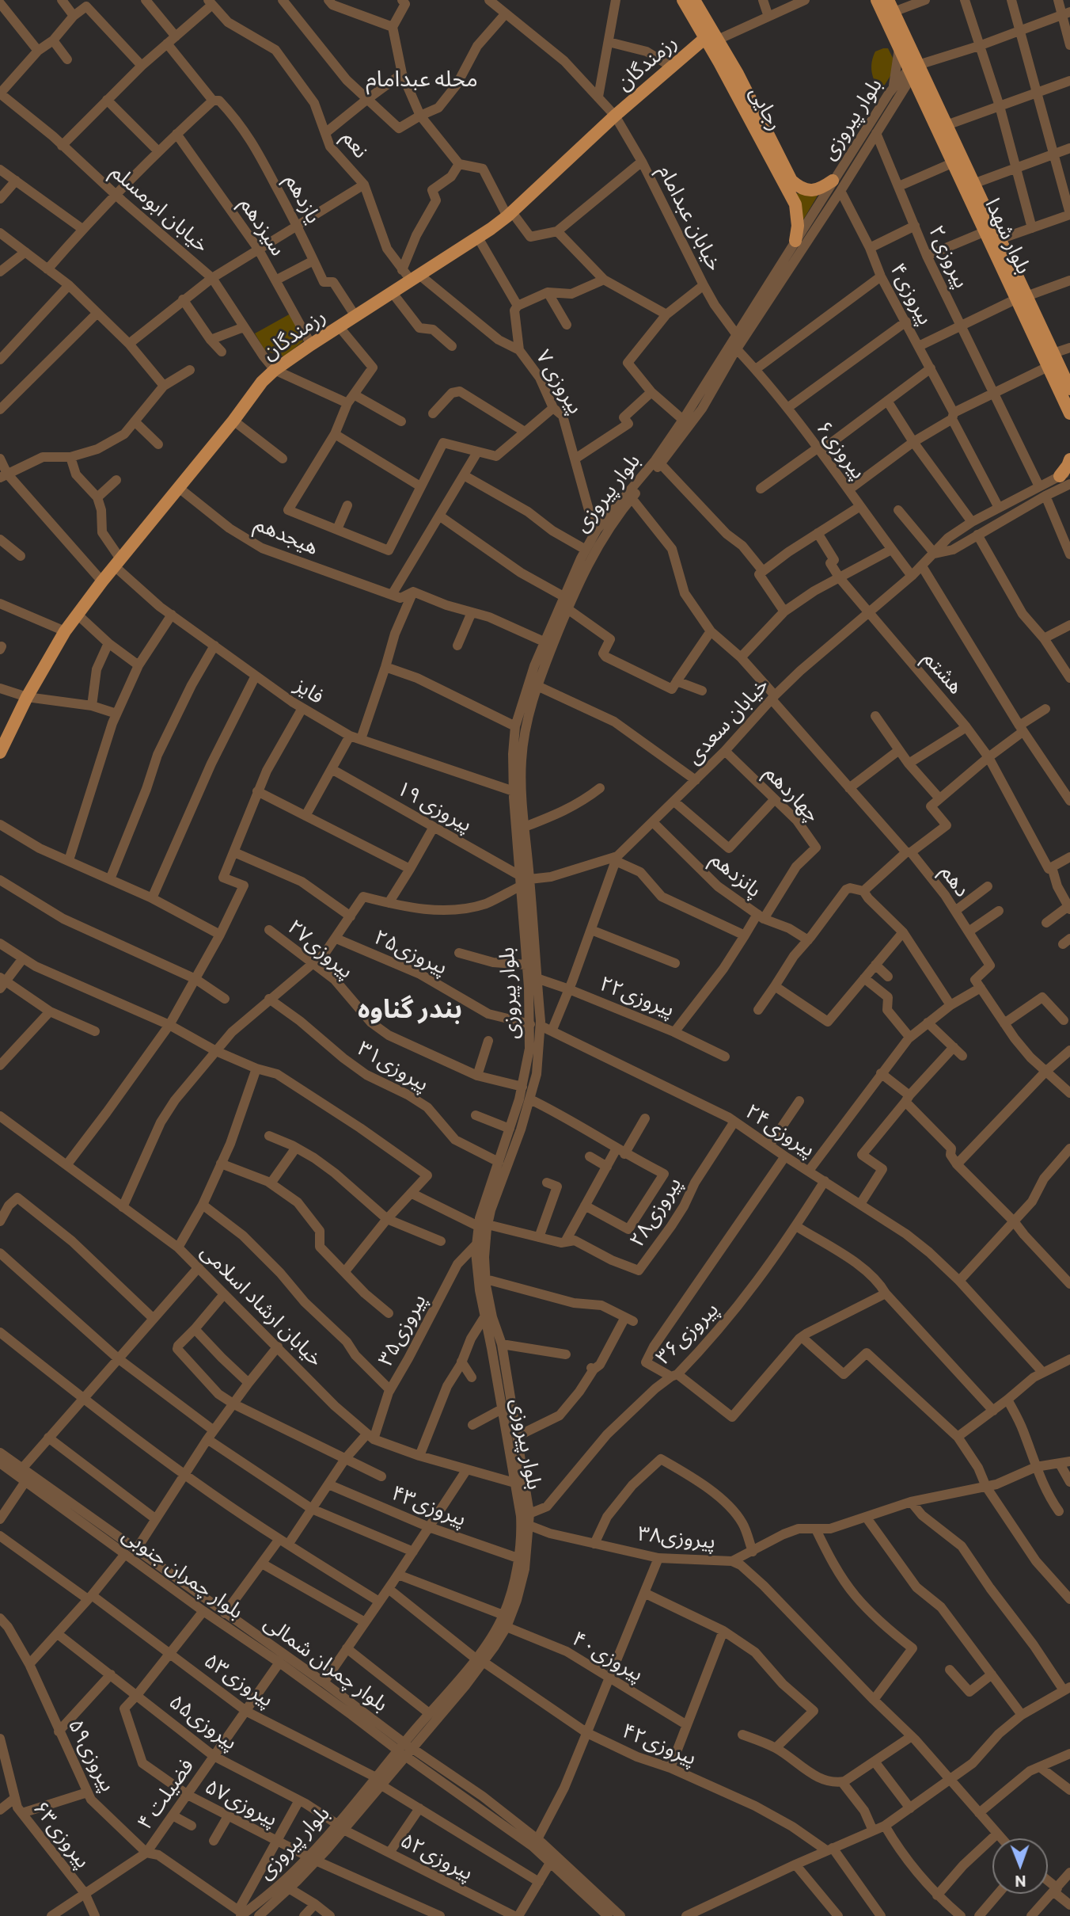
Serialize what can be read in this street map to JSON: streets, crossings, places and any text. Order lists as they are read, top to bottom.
{
  "streets": {
    "main road": ["رزمندگان", "رجایی", "بلوار شهدا"],
    "street": [
      "بلوار پیروزی",
      "نعم",
      "یازدهم",
      "خیابان ابومسلم",
      "خیابان عبدامام",
      "سیزدهم",
      "پیروزی۲",
      "پیروزی۴",
      "پیروزی ۷",
      "پیروزی۶",
      "هیجدهم",
      "هشتم",
      "فایز",
      "خیابان سعدی",
      "چهاردهم",
      "پیروزی ۱۹",
      "پانزدهم",
      "دهم",
      "پیروزی۲۷",
      "پیروزی۲۵",
      "پیروزی۲۲",
      "پیروزی۳۱",
      "پیروزی۲۴",
      "پیروزی۲۸",
      "خیابان ارشاد اسلامی",
      "پیروزی۳۵",
      "پیروزی۳۶",
      "پیروزی۴۳",
      "پیروزی۳۸",
      "بلوار چمران جنوبی",
      "پیروزی۴۰",
      "بلوار چمران شمالی",
      "پیروزی۵۳",
      "پیروزی۵۵",
      "پیروزی۴۲",
      "پیروزی۵۹",
      "فضیلت ۴",
      "پیروزی۵۷",
      "پیروزی۶۳",
      "پیروزی۵۲"
    ]
  },
  "crossings": [
    ["رزمندگان", "رجایی"],
    ["رزمندگان", "نعم"],
    ["رزمندگان", "یازدهم"],
    ["رزمندگان", "خیابان ابومسلم"],
    ["رزمندگان", "خیابان عبدامام"],
    ["رزمندگان", "سیزدهم"],
    ["رزمندگان", "هیجدهم"],
    ["رزمندگان", "فایز"],
    ["رجایی", "بلوار پیروزی"],
    ["رجایی", "پیروزی۴"],
    ["بلوار پیروزی", "خیابان عبدامام"],
    ["بلوار پیروزی", "بلوار شهدا"],
    ["بلوار پیروزی", "پیروزی۲"],
    ["بلوار پیروزی", "پیروزی۴"],
    ["بلوار پیروزی", "پیروزی ۷"],
    ["بلوار پیروزی", "پیروزی۶"],
    ["بلوار پیروزی", "فایز"],
    ["بلوار پیروزی", "خیابان سعدی"],
    ["بلوار پیروزی", "پیروزی ۱۹"],
    ["بلوار پیروزی", "دهم"],
    ["بلوار پیروزی", "پیروزی۲۷"],
    ["بلوار پیروزی", "پیروزی۲۵"],
    ["بلوار پیروزی", "پیروزی۲۲"],
    ["بلوار پیروزی", "پیروزی۳۱"],
    ["بلوار پیروزی", "پیروزی۲۴"],
    ["بلوار پیروزی", "پیروزی۲۸"],
    ["بلوار پیروزی", "خیابان ارشاد اسلامی"],
    ["بلوار پیروزی", "پیروزی۳۵"],
    ["بلوار پیروزی", "پیروزی۳۶"],
    ["بلوار پیروزی", "پیروزی۴۳"],
    ["بلوار پیروزی", "پیروزی۳۸"],
    ["بلوار پیروزی", "بلوار چمران جنوبی"],
    ["بلوار پیروزی", "پیروزی۴۰"],
    ["بلوار پیروزی", "بلوار چمران شمالی"],
    ["بلوار پیروزی", "پیروزی۵۳"],
    ["بلوار پیروزی", "پیروزی۵۵"],
    ["بلوار پیروزی", "پیروزی۴۲"],
    ["بلوار پیروزی", "پیروزی۵۹"],
    ["بلوار پیروزی", "پیروزی۵۷"],
    ["بلوار پیروزی", "پیروزی۵۲"],
    ["نعم", "پیروزی ۷"],
    ["پیروزی۲", "خیابان سعدی"],
    ["پیروزی۴", "خیابان سعدی"],
    ["پیروزی۶", "خیابان سعدی"],
    ["هشتم", "خیابان سعدی"],
    ["خیابان سعدی", "چهاردهم"],
    ["خیابان سعدی", "پانزدهم"],
    ["خیابان سعدی", "دهم"],
    ["چهاردهم", "پانزدهم"],
    ["چهاردهم", "پیروزی۲۲"],
    ["پانزدهم", "پیروزی۲۲"],
    ["پیروزی۲۵", "پیروزی۲۴"],
    ["پیروزی۲۴", "پیروزی۲۸"],
    ["پیروزی۲۴", "پیروزی۳۶"],
    ["خیابان ارشاد اسلامی", "پیروزی۳۵"],
    ["بلوار چمران جنوبی", "بلوار چمران شمالی"],
    ["بلوار چمران جنوبی", "فضیلت ۴"],
    ["پیروزی۵۳", "فضیلت ۴"],
    ["پیروزی۵۵", "فضیلت ۴"],
    ["پیروزی۵۵", "پیروزی۵۷"],
    ["پیروزی۵۵", "پیروزی۵۲"],
    ["پیروزی۵۹", "فضیلت ۴"],
    ["فضیلت ۴", "پیروزی۵۷"],
    ["فضیلت ۴", "پیروزی۶۳"]
  ],
  "districts": ["محله عبدامام", "بندر گناوه"],
  "north": "bottom"
}
